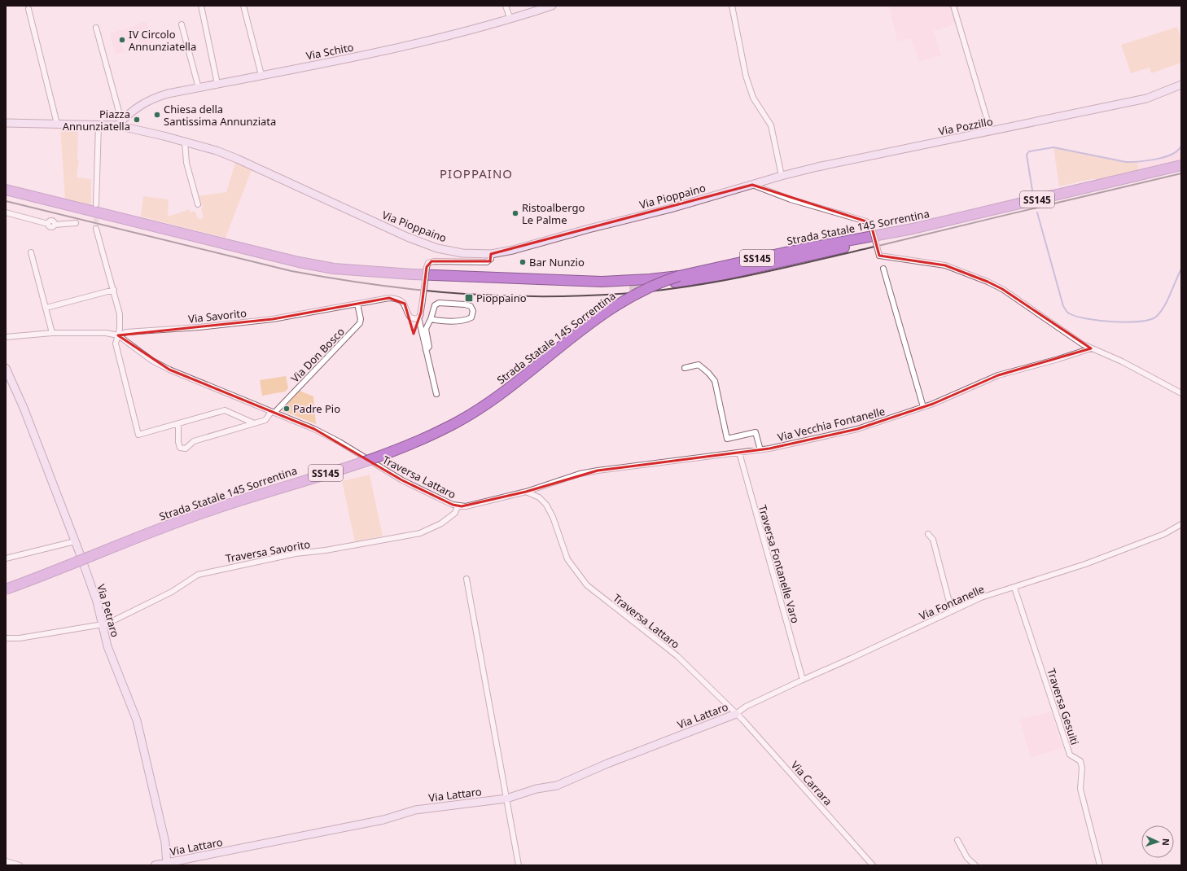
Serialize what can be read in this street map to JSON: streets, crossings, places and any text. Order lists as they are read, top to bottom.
{
  "streets": {
    "highway": ["SS145", "Strada Statale 145 Sorrentina"],
    "street": [
      "Via Schito",
      "Via Pozzillo",
      "Via Pioppaino",
      "Via Savorito",
      "Via Don Bosco",
      "Via Vecchia Fontanelle",
      "Traversa Lattaro",
      "Traversa Savorito",
      "Traversa Fontanelle Varo",
      "Via Fontanelle",
      "Via Petraro",
      "Traversa Gesuiti",
      "Via Lattaro",
      "Via Carrara"
    ]
  },
  "crossings": [
    ["Via Schito", "Via Pioppaino"],
    ["Via Pozzillo", "Via Pioppaino"],
    ["Via Savorito", "Via Don Bosco"],
    ["Via Savorito", "Traversa Lattaro"],
    ["Via Don Bosco", "Traversa Lattaro"],
    ["Via Vecchia Fontanelle", "Traversa Lattaro"],
    ["Via Vecchia Fontanelle", "Traversa Fontanelle Varo"],
    ["Traversa Lattaro", "Traversa Savorito"],
    ["Traversa Lattaro", "Via Fontanelle"],
    ["Traversa Lattaro", "Via Lattaro"],
    ["Traversa Lattaro", "Via Carrara"],
    ["Traversa Savorito", "Via Petraro"],
    ["Traversa Fontanelle Varo", "Via Fontanelle"],
    ["Via Fontanelle", "Traversa Gesuiti"],
    ["Via Fontanelle", "Via Lattaro"],
    ["Via Fontanelle", "Via Carrara"],
    ["Via Petraro", "Via Lattaro"],
    ["Via Lattaro", "Via Carrara"]
  ],
  "districts": ["PIOPPAINO"],
  "places": {
    "other": [
      "IV Circolo Annunziatella",
      "Chiesa della Santissima Annunziata",
      "Piazza Annunziatella",
      "Ristoalbergo Le Palme",
      "Bar Nunzio",
      "Padre Pio"
    ],
    "transit": ["Pioppaino"]
  },
  "north": "right"
}
